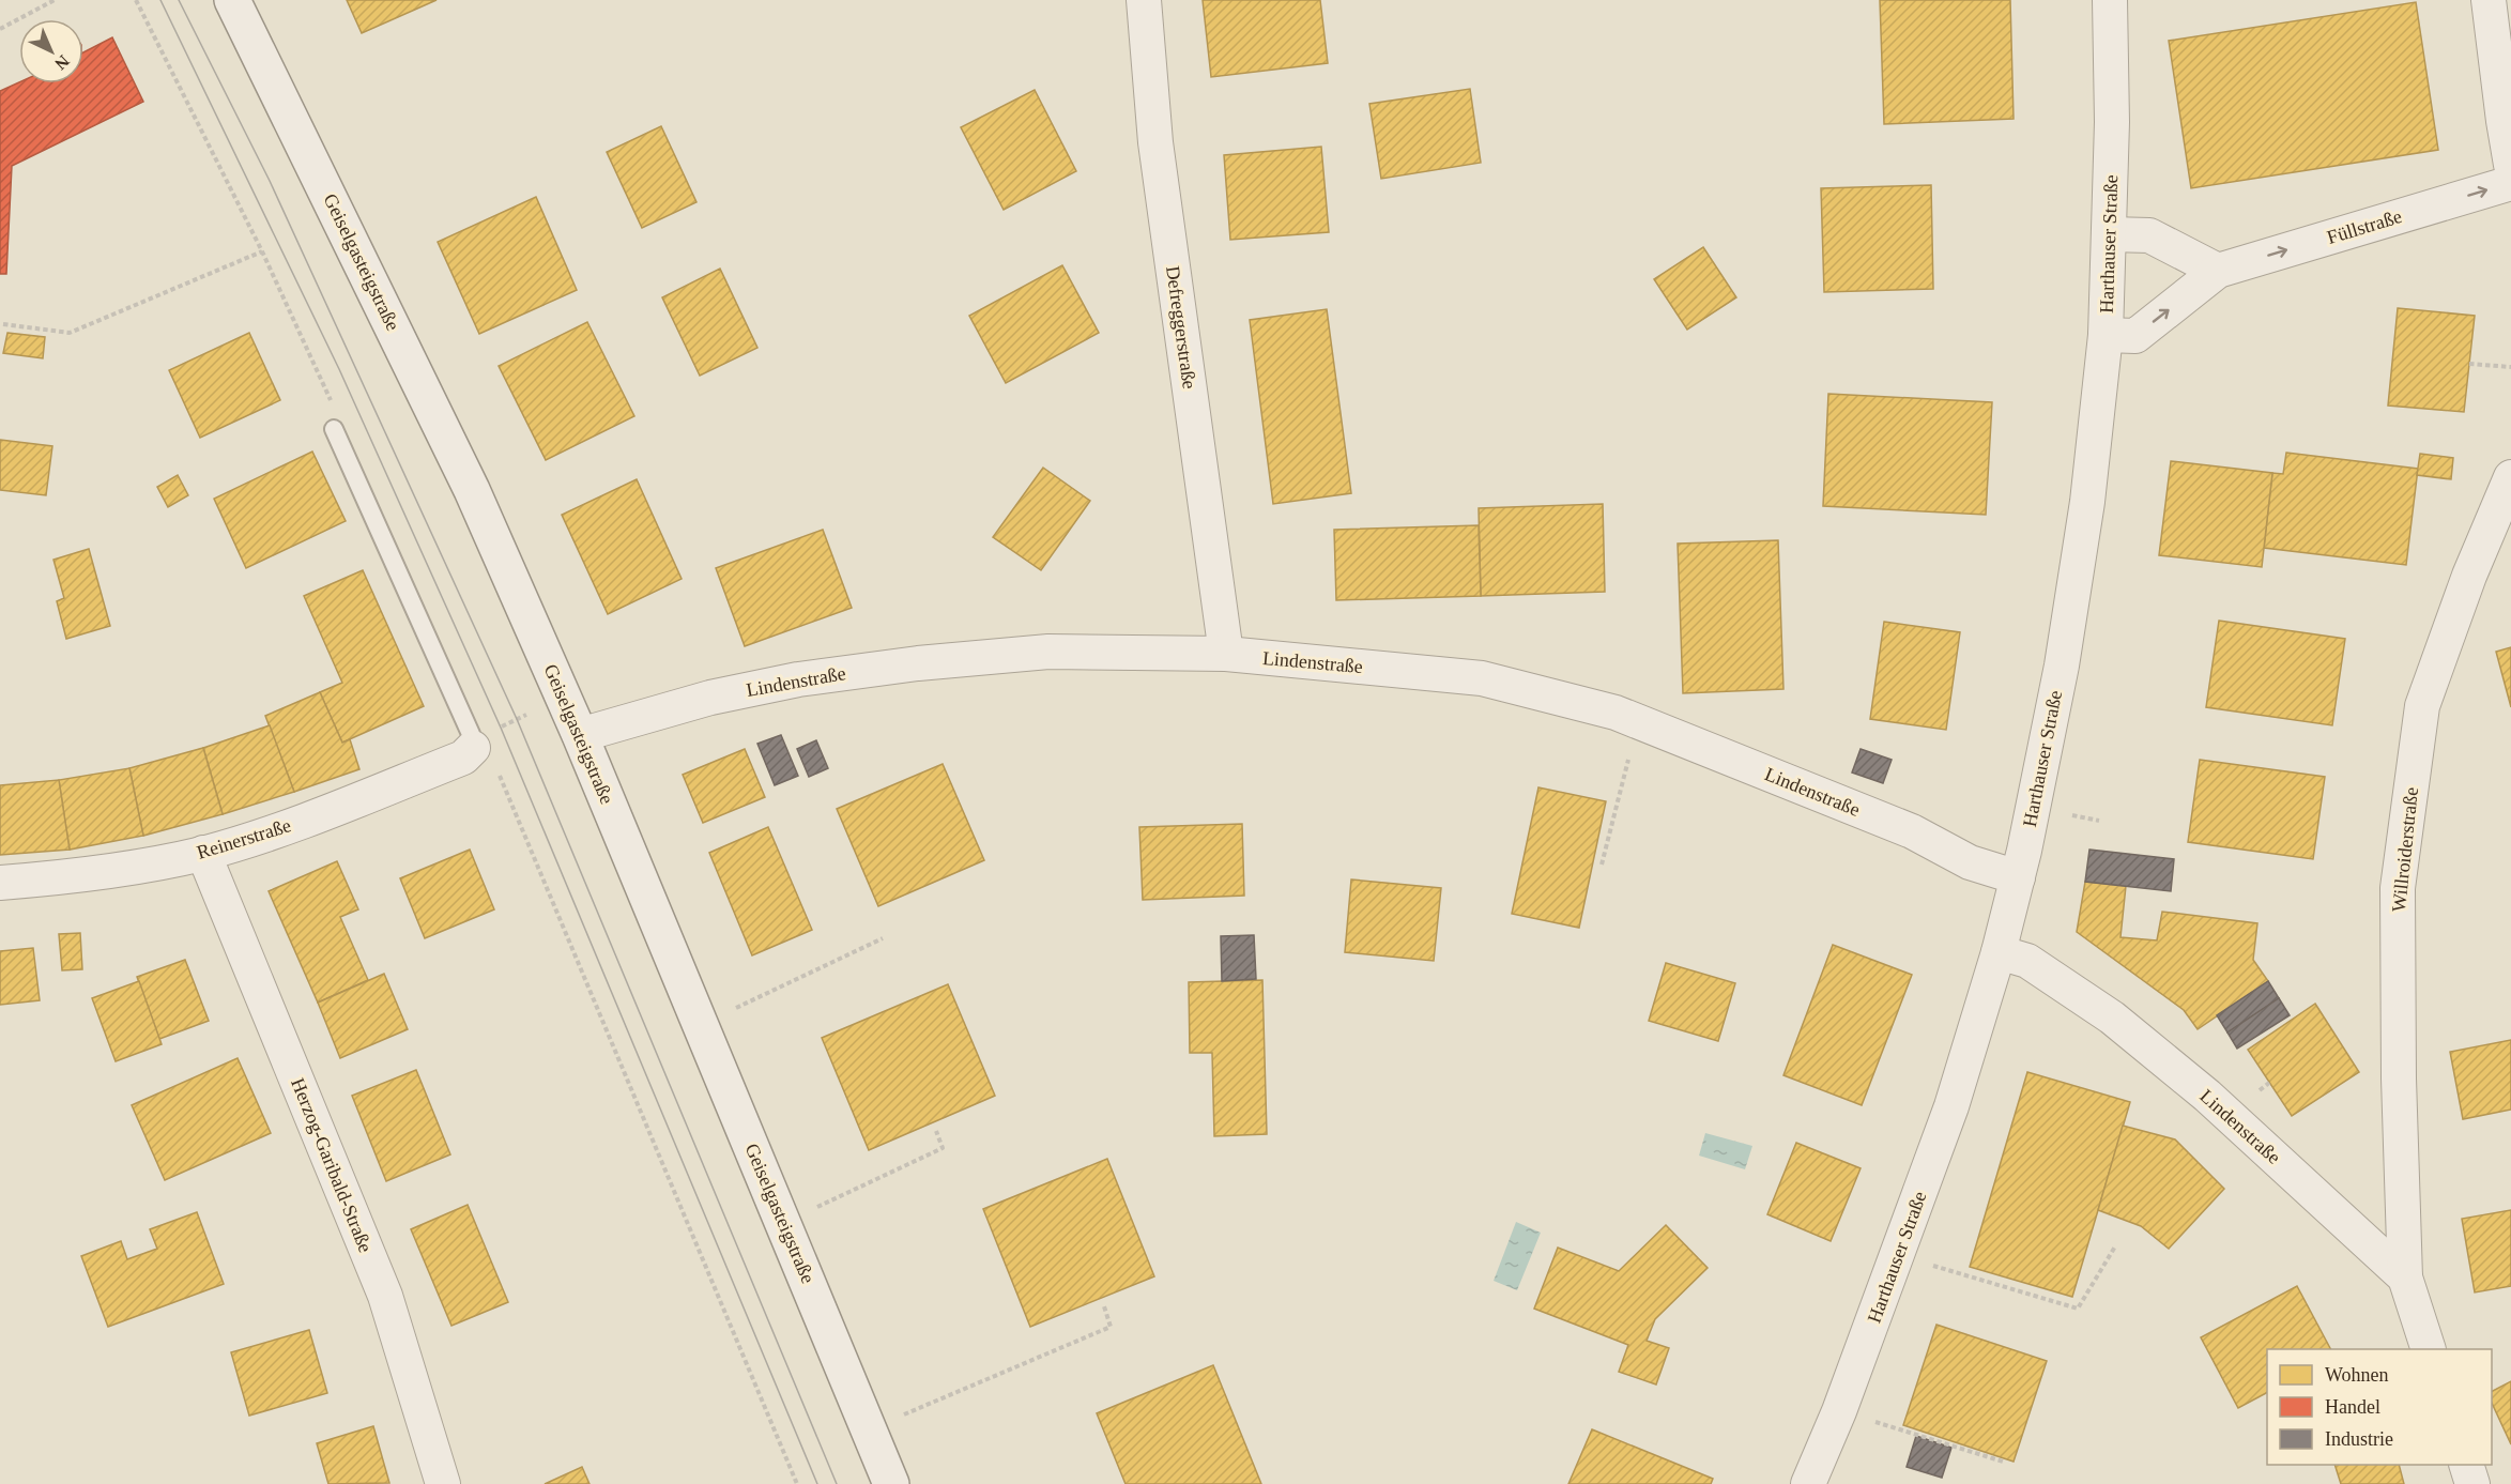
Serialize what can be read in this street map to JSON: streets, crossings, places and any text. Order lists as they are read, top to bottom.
{
  "streets": {
    "main road": ["Geiselgasteigstraße"],
    "street": [
      "Füllstraße",
      "Harthauser Straße",
      "Defreggerstraße",
      "Lindenstraße",
      "Reinerstraße",
      "Willroiderstraße",
      "Herzog-Garibald-Straße"
    ]
  },
  "crossings": [
    ["Füllstraße", "Harthauser Straße"],
    ["Harthauser Straße", "Lindenstraße"],
    ["Geiselgasteigstraße", "Lindenstraße"],
    ["Defreggerstraße", "Lindenstraße"],
    ["Lindenstraße", "Willroiderstraße"],
    ["Reinerstraße", "Herzog-Garibald-Straße"]
  ],
  "one_way": ["Füllstraße"],
  "legend": ["Wohnen", "Handel", "Industrie"],
  "north": "bottom right"
}
